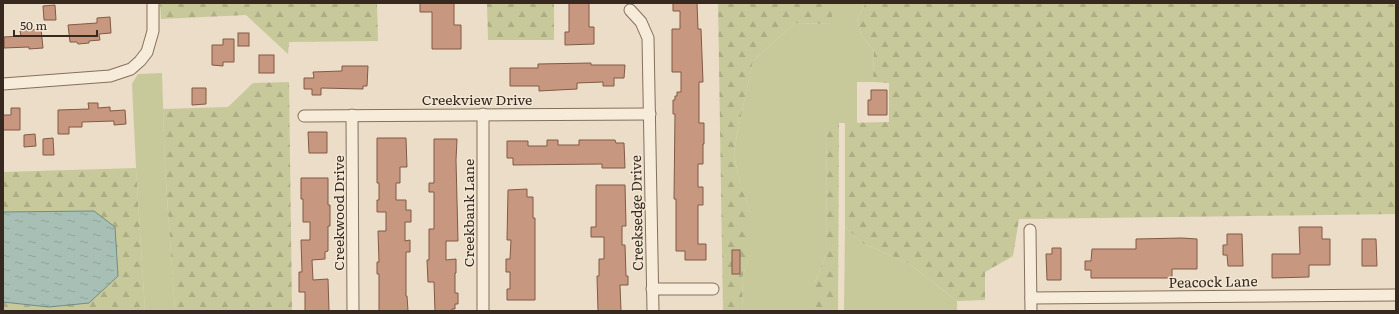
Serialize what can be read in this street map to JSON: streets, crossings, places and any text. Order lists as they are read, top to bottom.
{
  "streets": {
    "street": [
      "Creekview Drive",
      "Creekwood Drive",
      "Creekbank Lane",
      "Creeksedge Drive",
      "Peacock Lane"
    ]
  },
  "crossings": [
    ["Creekview Drive", "Creekwood Drive"],
    ["Creekview Drive", "Creekbank Lane"],
    ["Creekview Drive", "Creeksedge Drive"]
  ],
  "scale_bar": "50 m"
}
